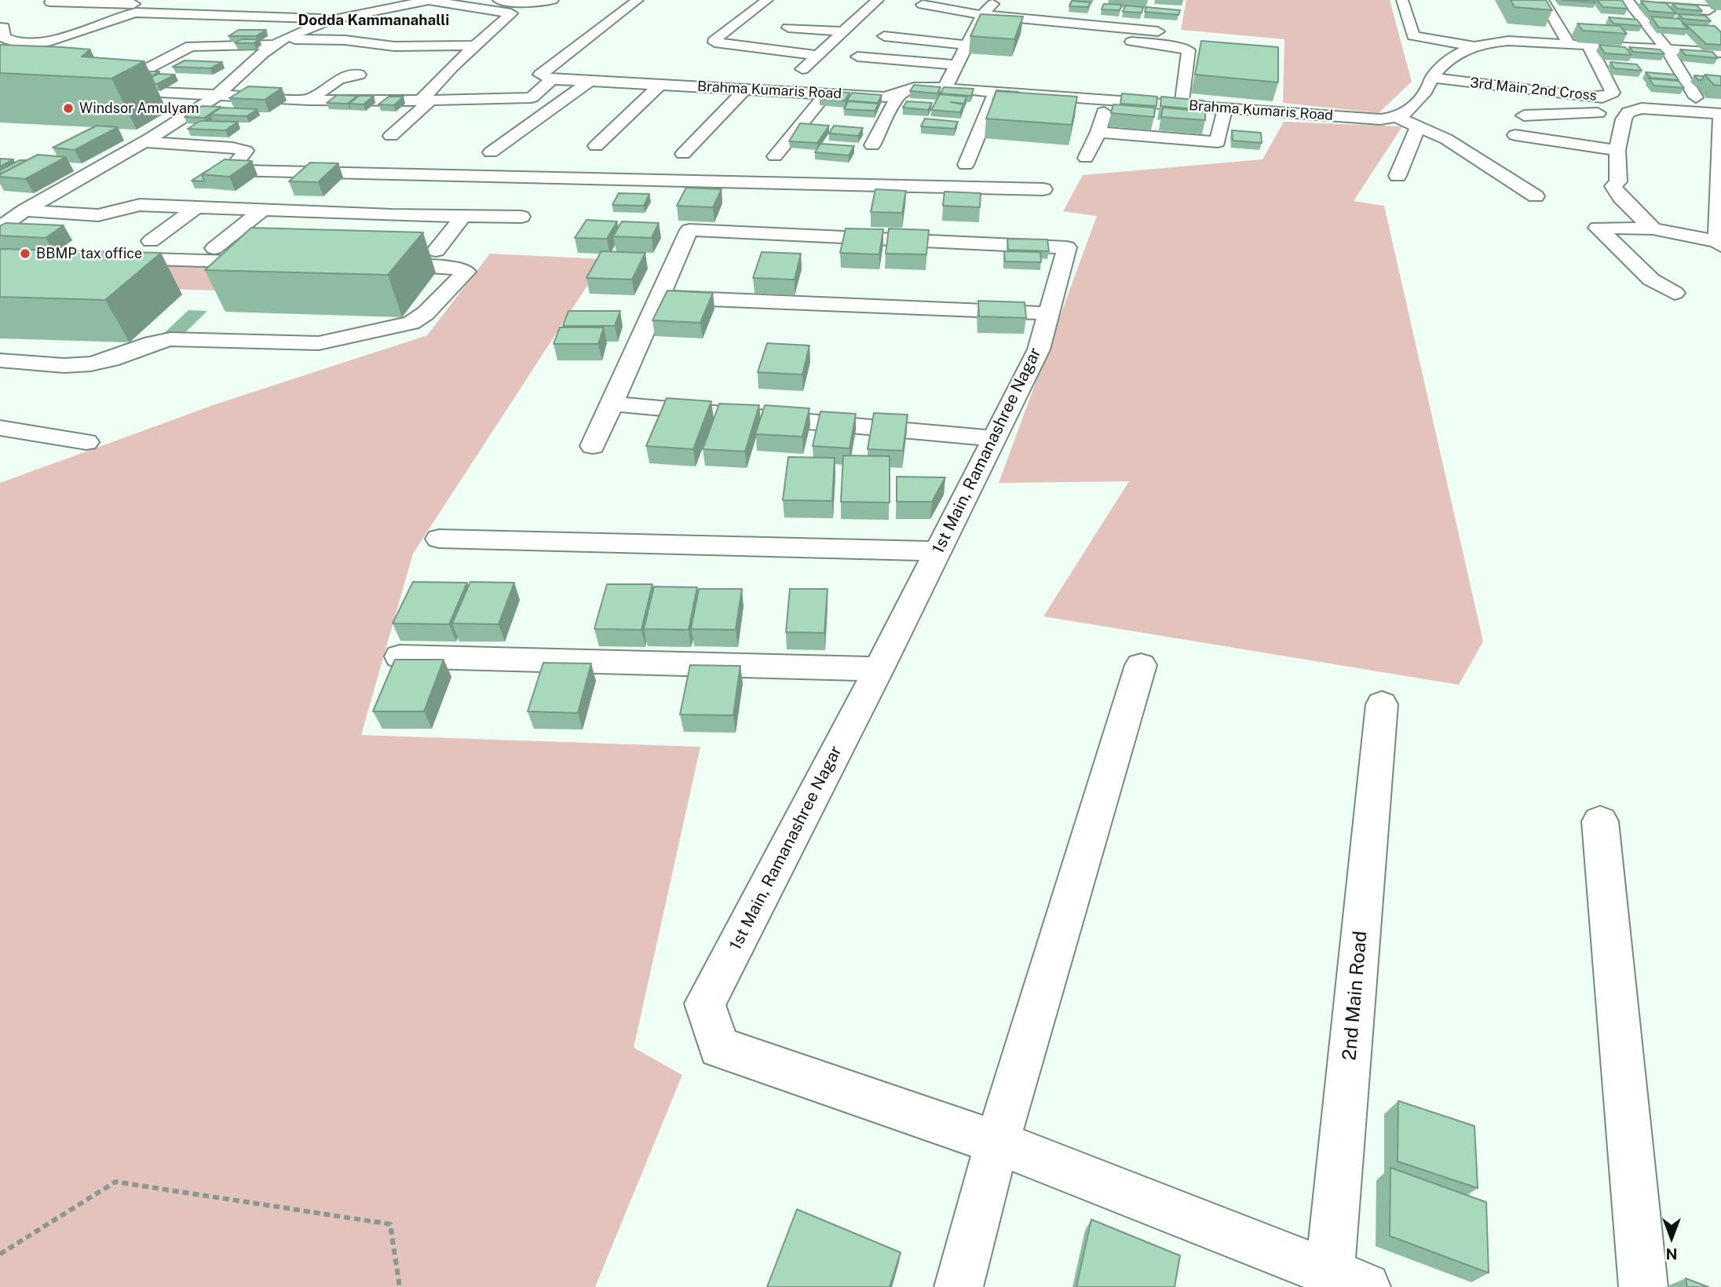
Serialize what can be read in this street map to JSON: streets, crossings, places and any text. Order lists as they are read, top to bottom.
{
  "streets": {
    "street": [
      "3rd Main 2nd Cross",
      "Brahma Kumaris Road",
      "1st Main, Ramanashree Nagar",
      "2nd Main Road"
    ]
  },
  "districts": ["Dodda Kammanahalli"],
  "places": ["Windsor Amulyam", "BBMP tax office"],
  "north": "bottom"
}
